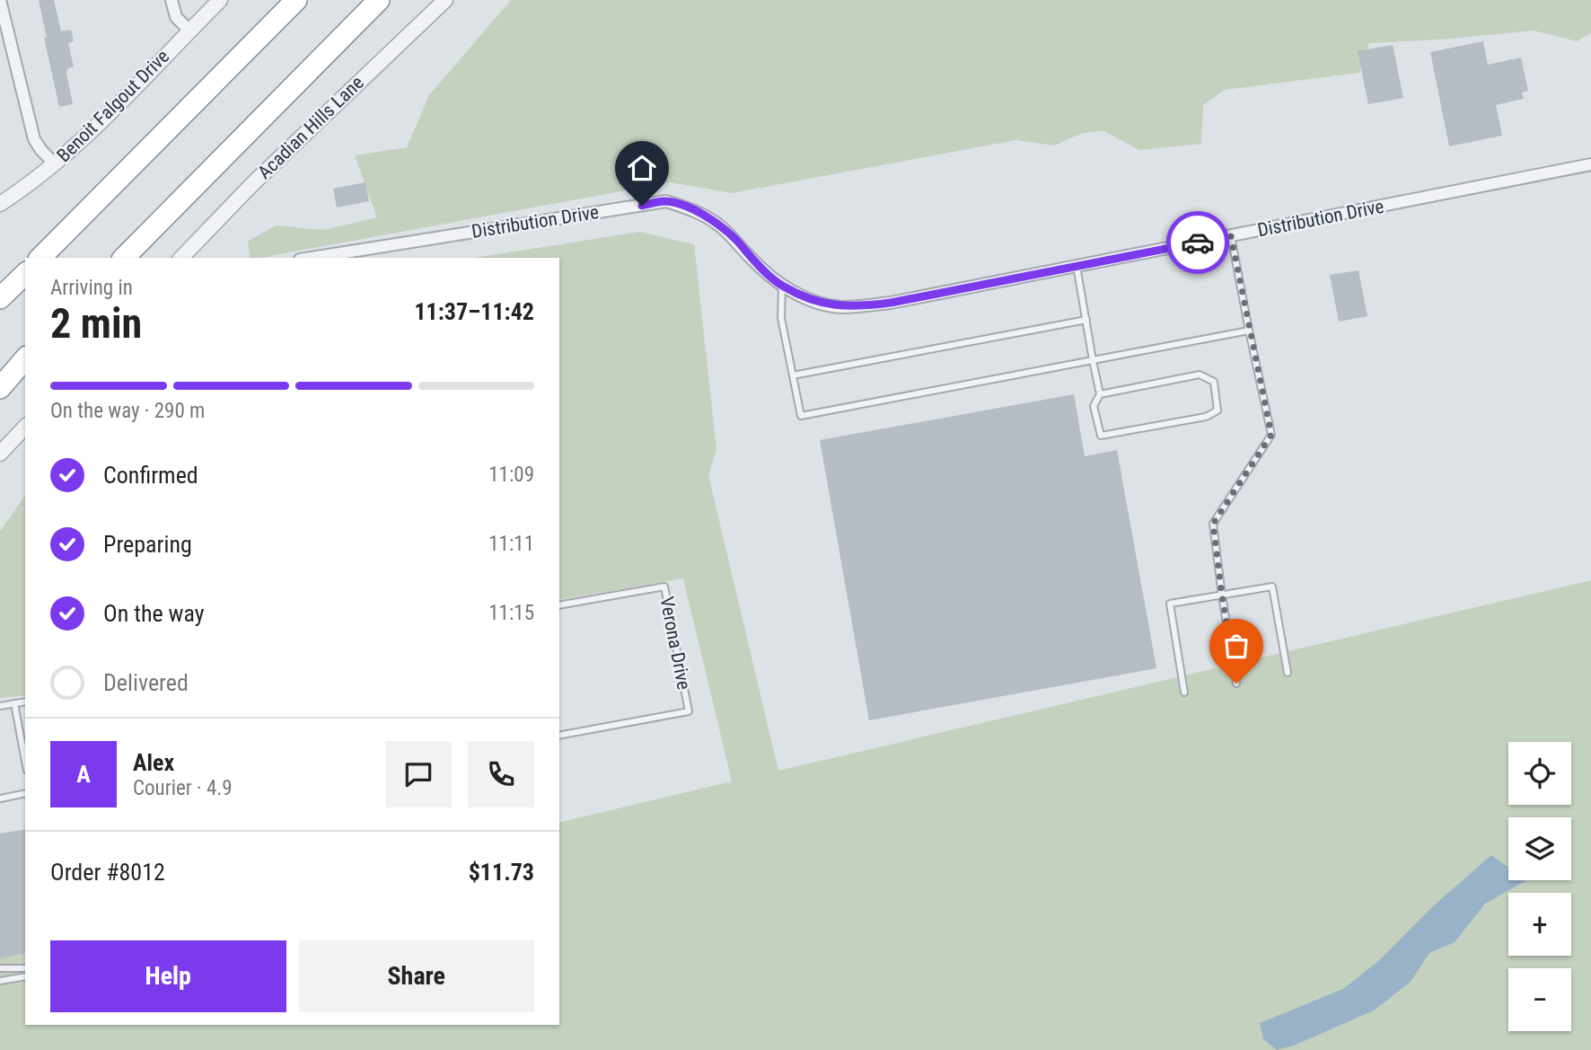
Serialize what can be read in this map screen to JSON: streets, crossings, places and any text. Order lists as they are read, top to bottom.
{
  "streets": {
    "street": ["Benoit Falgout Drive", "Acadian Hills Lane", "Distribution Drive"],
    "lane": ["Verona Drive"]
  },
  "page": {
    "heading": ["2 min", "Arriving in", "11:37–11:42"],
    "panel": [
      "Alex",
      "Courier · 4.9",
      "Order #8012",
      "$11.73"
    ],
    "bar": "On the way · 290 m",
    "list": [
      ["Confirmed", "11:09"],
      ["Preparing", "11:11"],
      ["On the way", "11:15"],
      "Delivered"
    ],
    "round": "A",
    "map_buttons": ["+", "−"],
    "buttons": ["Help", "Share"]
  }
}
